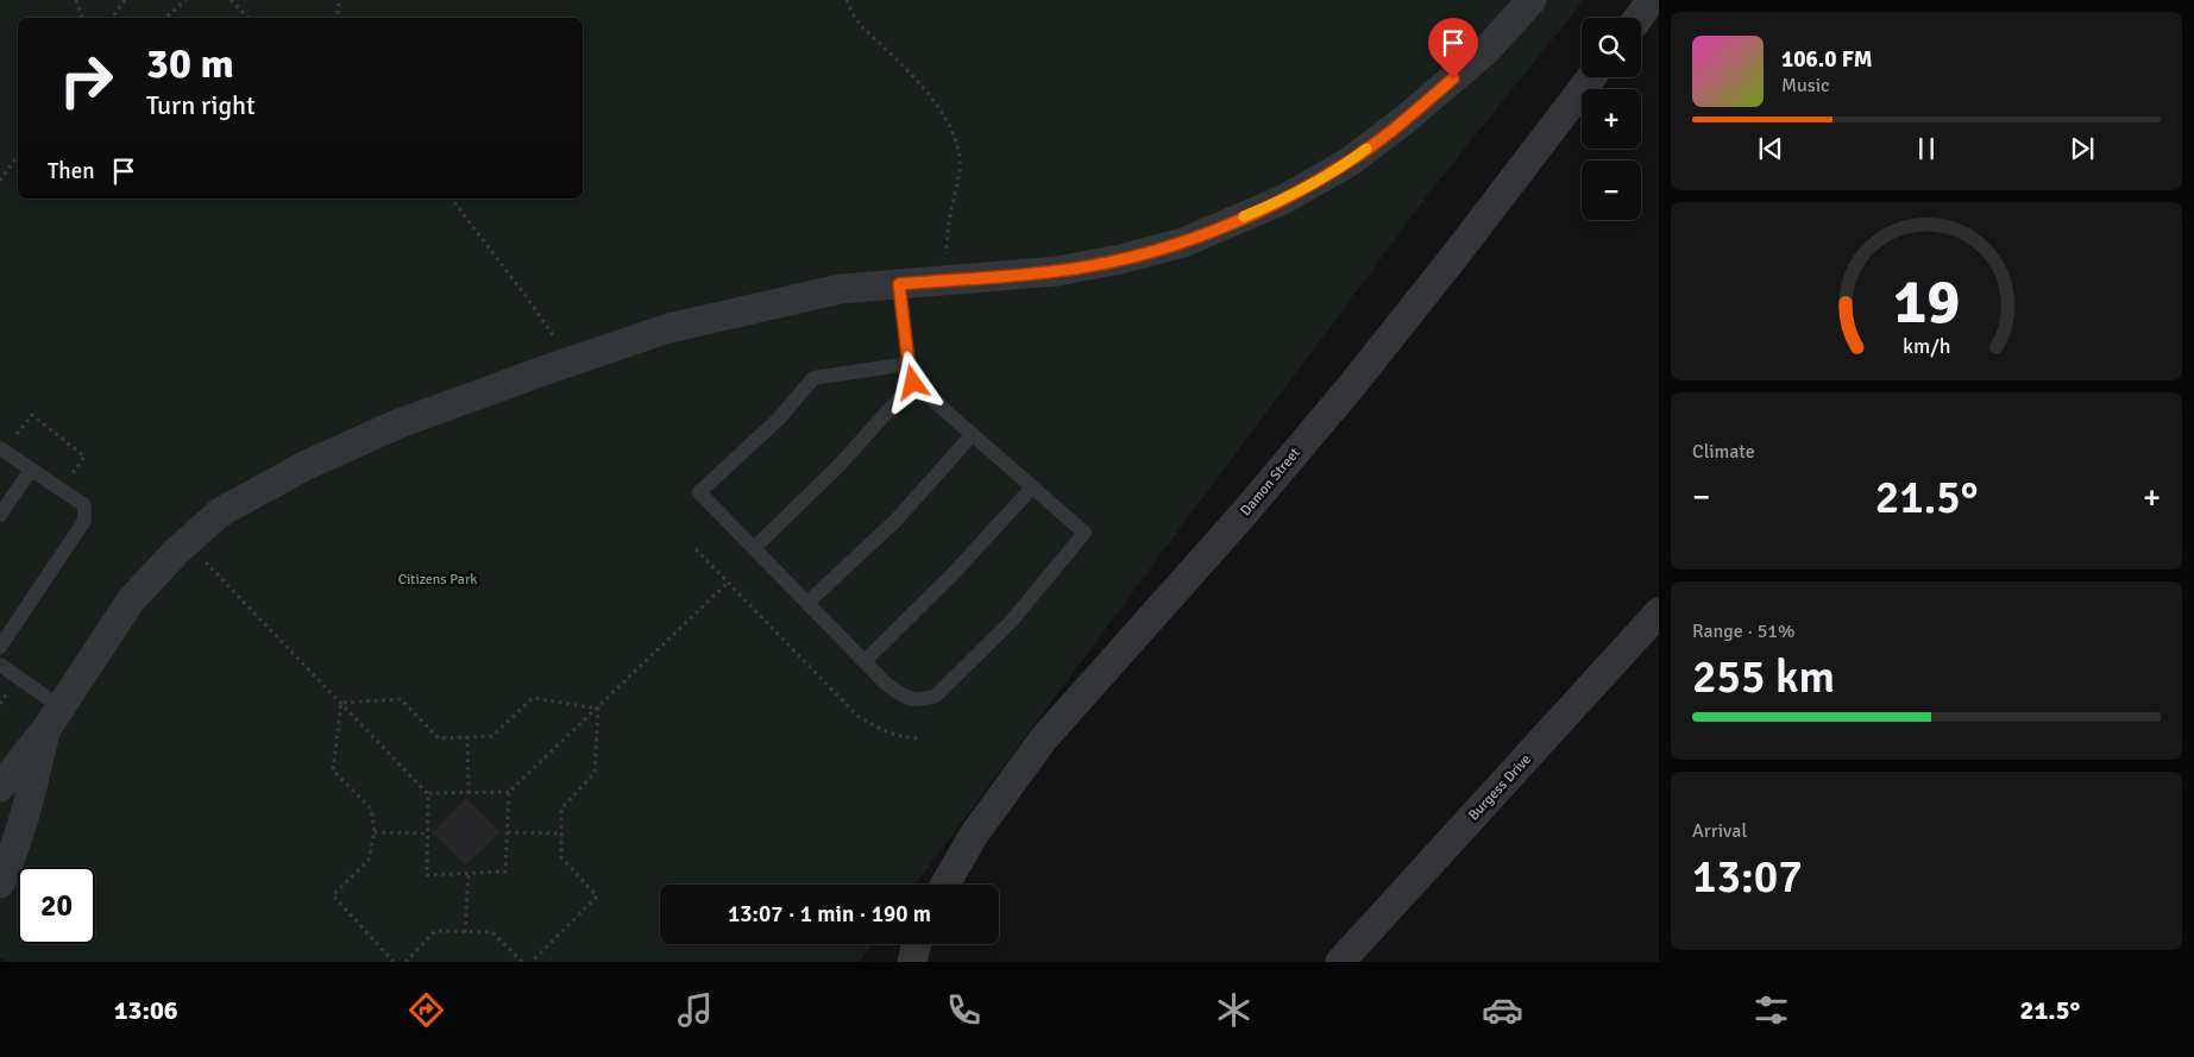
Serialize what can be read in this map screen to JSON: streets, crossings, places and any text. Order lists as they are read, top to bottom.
{
  "streets": {
    "street": ["Damon Street", "Burgess Drive"]
  },
  "parks": ["Citizens Park"],
  "page": {
    "map_buttons": ["+", "−"],
    "turn": ["30 m", "Turn right"],
    "song": ["106.0 FM", "Music"],
    "then": "Then",
    "tile": [
      "Climate",
      ["Range · 51%", "255 km"],
      ["Arrival", "13:07"]
    ],
    "heat": ["−", "21.5°", "+"],
    "limit": "20",
    "trip": "13:07 · 1 min · 190 m",
    "tabs": ["13:06", "21.5°"],
    "gauge": ["19", "km/h"]
  }
}
